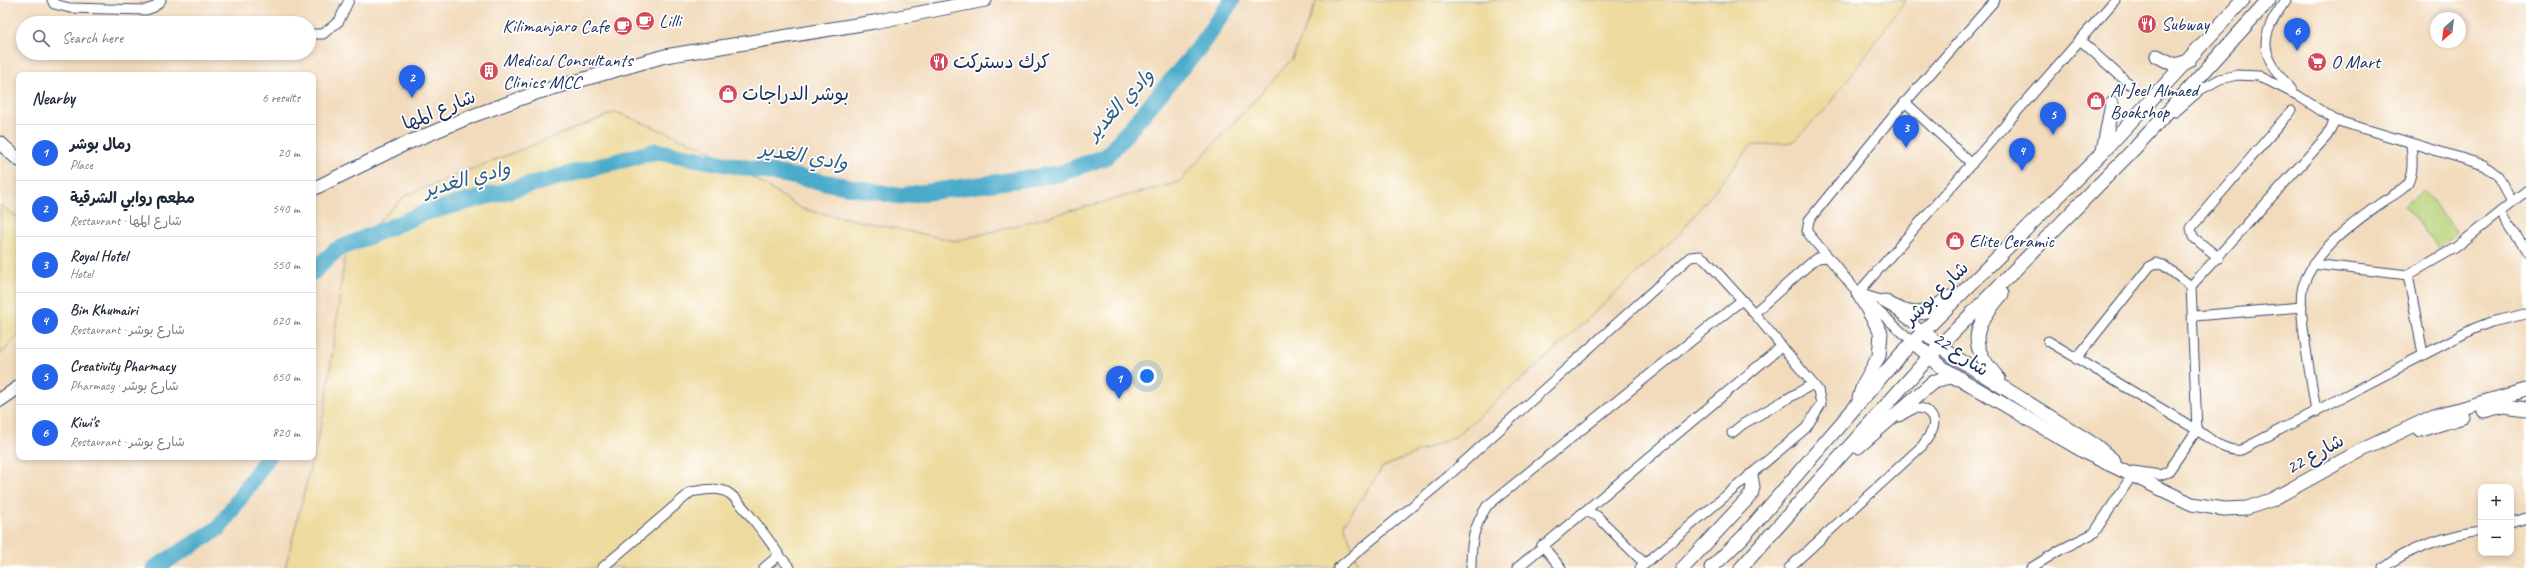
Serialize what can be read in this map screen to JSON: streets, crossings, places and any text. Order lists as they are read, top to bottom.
{
  "streets": {
    "main road": ["شارع المها", "شارع بوشر", "شارع 22"]
  },
  "crossings": [
    ["شارع بوشر", "شارع 22"]
  ],
  "water": ["وادي الغدير"],
  "places": {
    "cafe": ["Lilli", "Kilimanjaro Cafe"],
    "restaurant": ["Subway", "كرك دستركت"],
    "supermarket": ["O Mart"],
    "building": ["Medical Consultants Clinics MCC"],
    "shop": ["بوشر الدراجات", "Al Jeel Almaed Bookshop", "Elite Ceramic"]
  },
  "north": "bottom left",
  "page": {
    "search": "Search here",
    "pins": [
      "6",
      "2",
      "5",
      "3",
      "4",
      "1"
    ],
    "heading": ["Nearby", "6 results"],
    "list": [
      {
        "mark": "1",
        "name": "رمال بوشر",
        "note": "Place",
        "value": "20 m"
      },
      {
        "mark": "2",
        "name": "مطعم روابي الشرقية",
        "note": "Restaurant · شارع المها",
        "value": "540 m"
      },
      {
        "mark": "3",
        "name": "Royal Hotel",
        "note": "Hotel",
        "value": "550 m"
      },
      {
        "mark": "4",
        "name": "Bin Khumairi",
        "note": "Restaurant · شارع بوشر",
        "value": "620 m"
      },
      {
        "mark": "5",
        "name": "Creativity Pharmacy",
        "note": "Pharmacy · شارع بوشر",
        "value": "650 m"
      },
      {
        "mark": "6",
        "name": "Kiwi's",
        "note": "Restaurant · شارع بوشر",
        "value": "820 m"
      }
    ],
    "map_buttons": ["+", "−"]
  }
}
